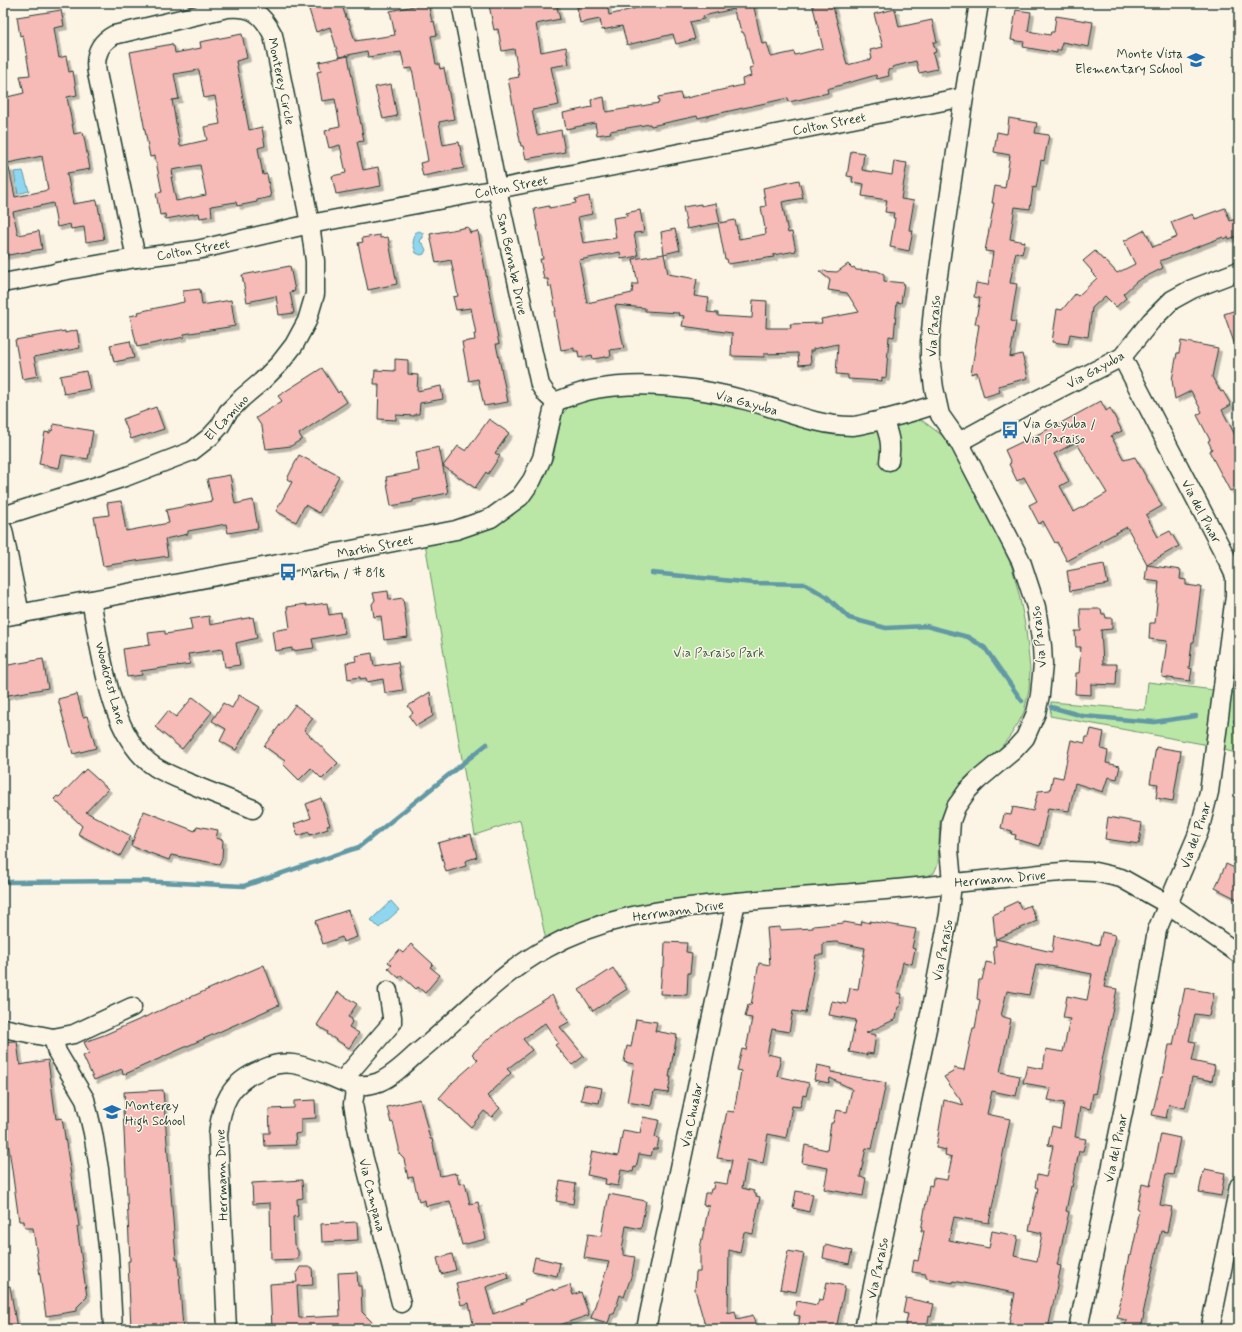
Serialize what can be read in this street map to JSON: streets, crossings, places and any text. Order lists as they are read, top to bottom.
{
  "streets": {
    "street": [
      "Monterey Circle",
      "Colton Street",
      "San Bernabe Drive",
      "Via Paraiso",
      "Via Gayuba",
      "El Camino",
      "Via del Pinar",
      "Martin Street",
      "Woodcrest Lane",
      "Herrmann Drive",
      "Via Chualar",
      "Via Campana"
    ]
  },
  "crossings": [
    ["Monterey Circle", "Colton Street"],
    ["Monterey Circle", "El Camino"],
    ["Colton Street", "San Bernabe Drive"],
    ["Colton Street", "Via Paraiso"],
    ["Colton Street", "El Camino"],
    ["San Bernabe Drive", "Via Gayuba"],
    ["San Bernabe Drive", "Martin Street"],
    ["Via Paraiso", "Via Gayuba"],
    ["Via Paraiso", "Herrmann Drive"],
    ["Via Gayuba", "Via del Pinar"],
    ["Via Gayuba", "Martin Street"],
    ["Via del Pinar", "Herrmann Drive"],
    ["Martin Street", "Woodcrest Lane"],
    ["Herrmann Drive", "Via Chualar"],
    ["Herrmann Drive", "Via Campana"]
  ],
  "parks": ["Via Paraiso Park"],
  "places": {
    "school or university": ["Monte Vista Elementary School", "Monterey High School"],
    "bus stop": ["Via Gayuba / Via Paraiso", "Martin / # 818"]
  }
}
